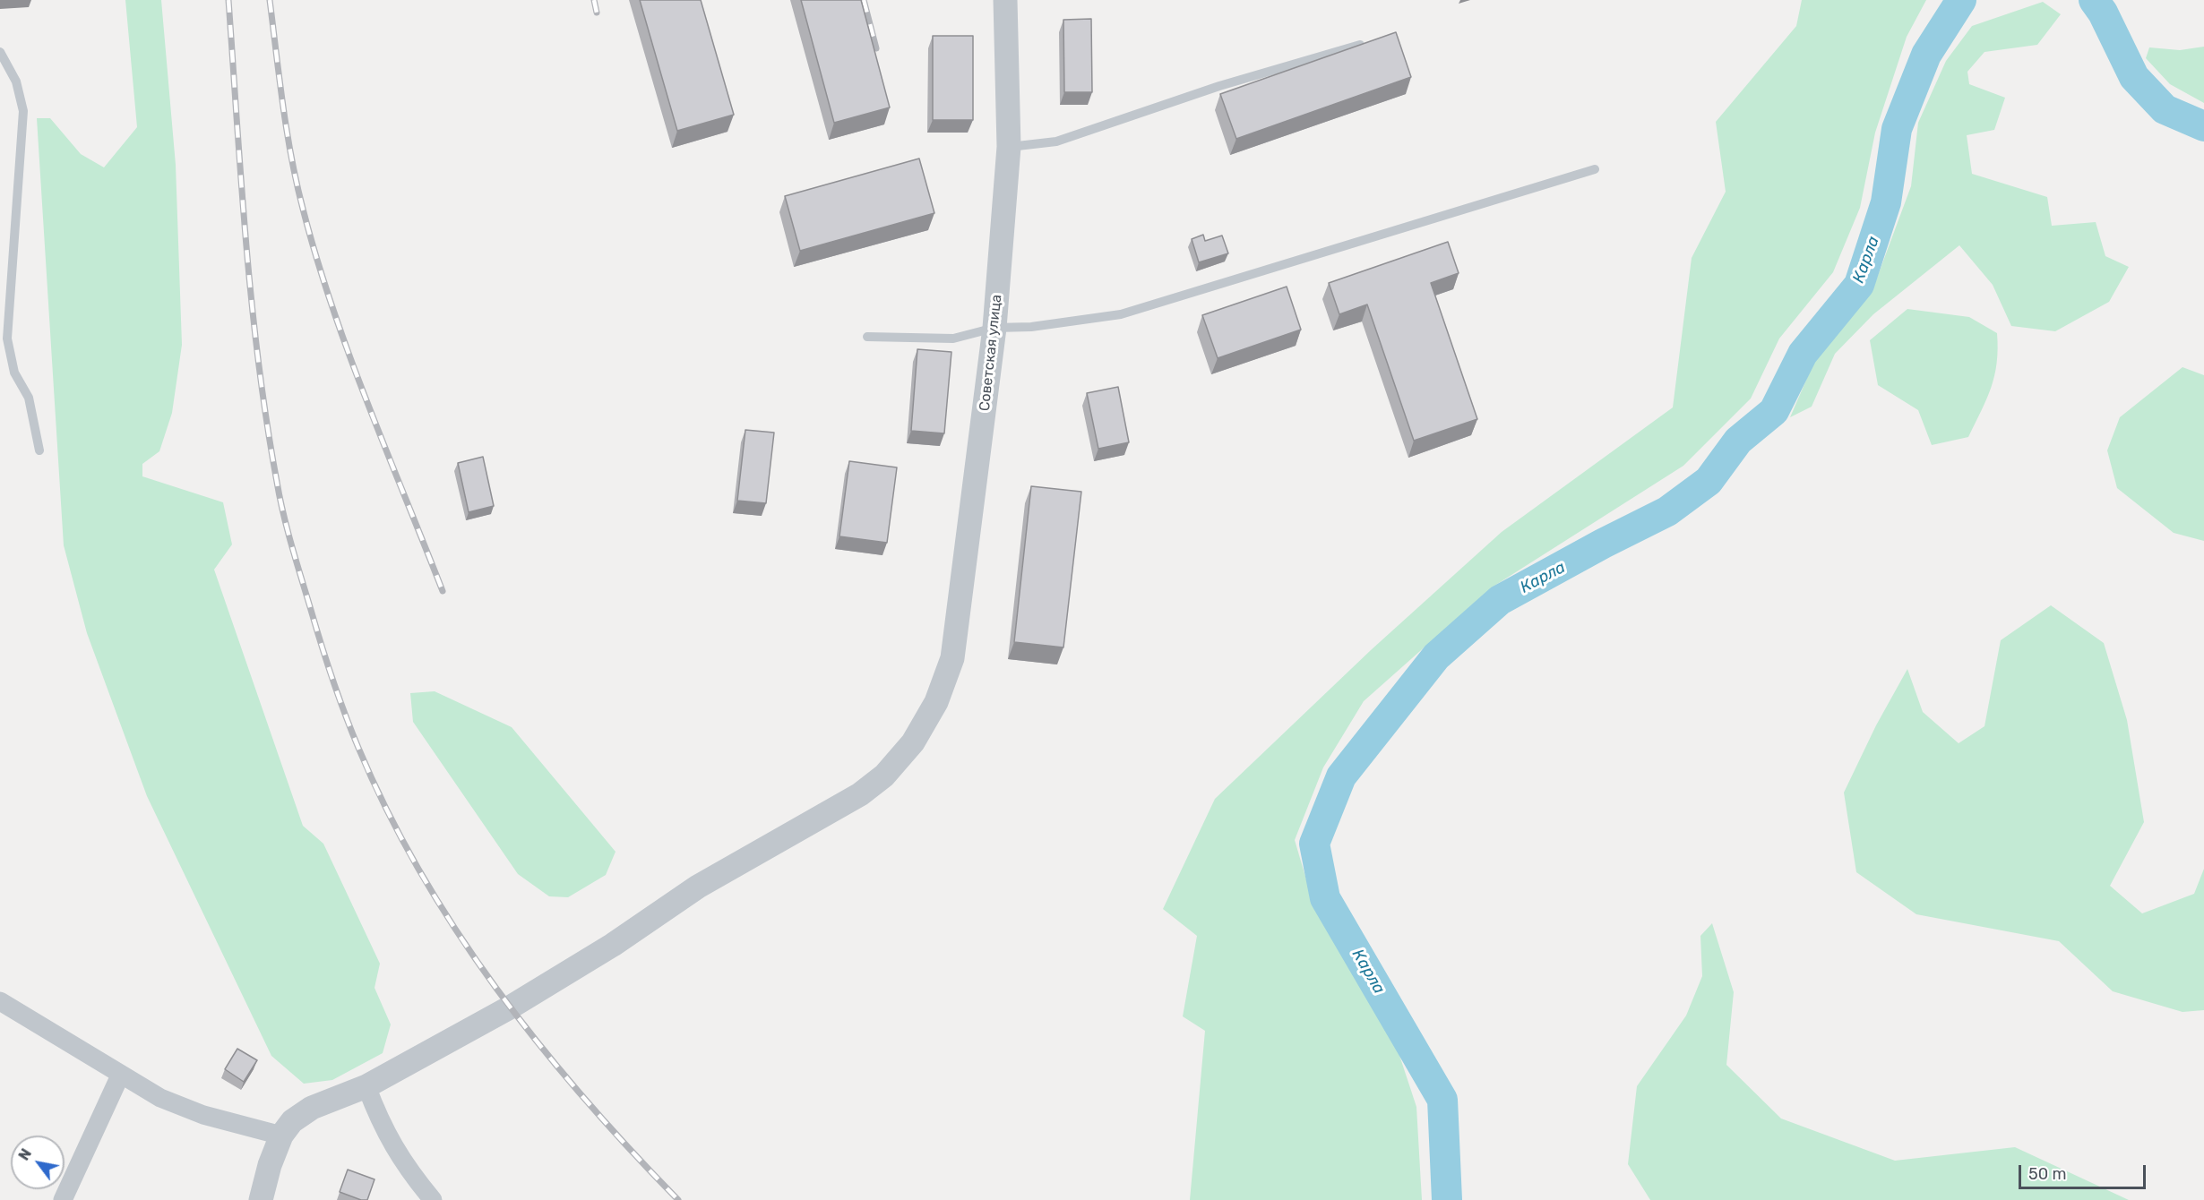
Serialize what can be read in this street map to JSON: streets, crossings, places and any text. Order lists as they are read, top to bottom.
{
  "streets": {
    "street": ["Советская улица"]
  },
  "water": ["Карла"],
  "scale_bar": "50 m",
  "north": "top left"
}
